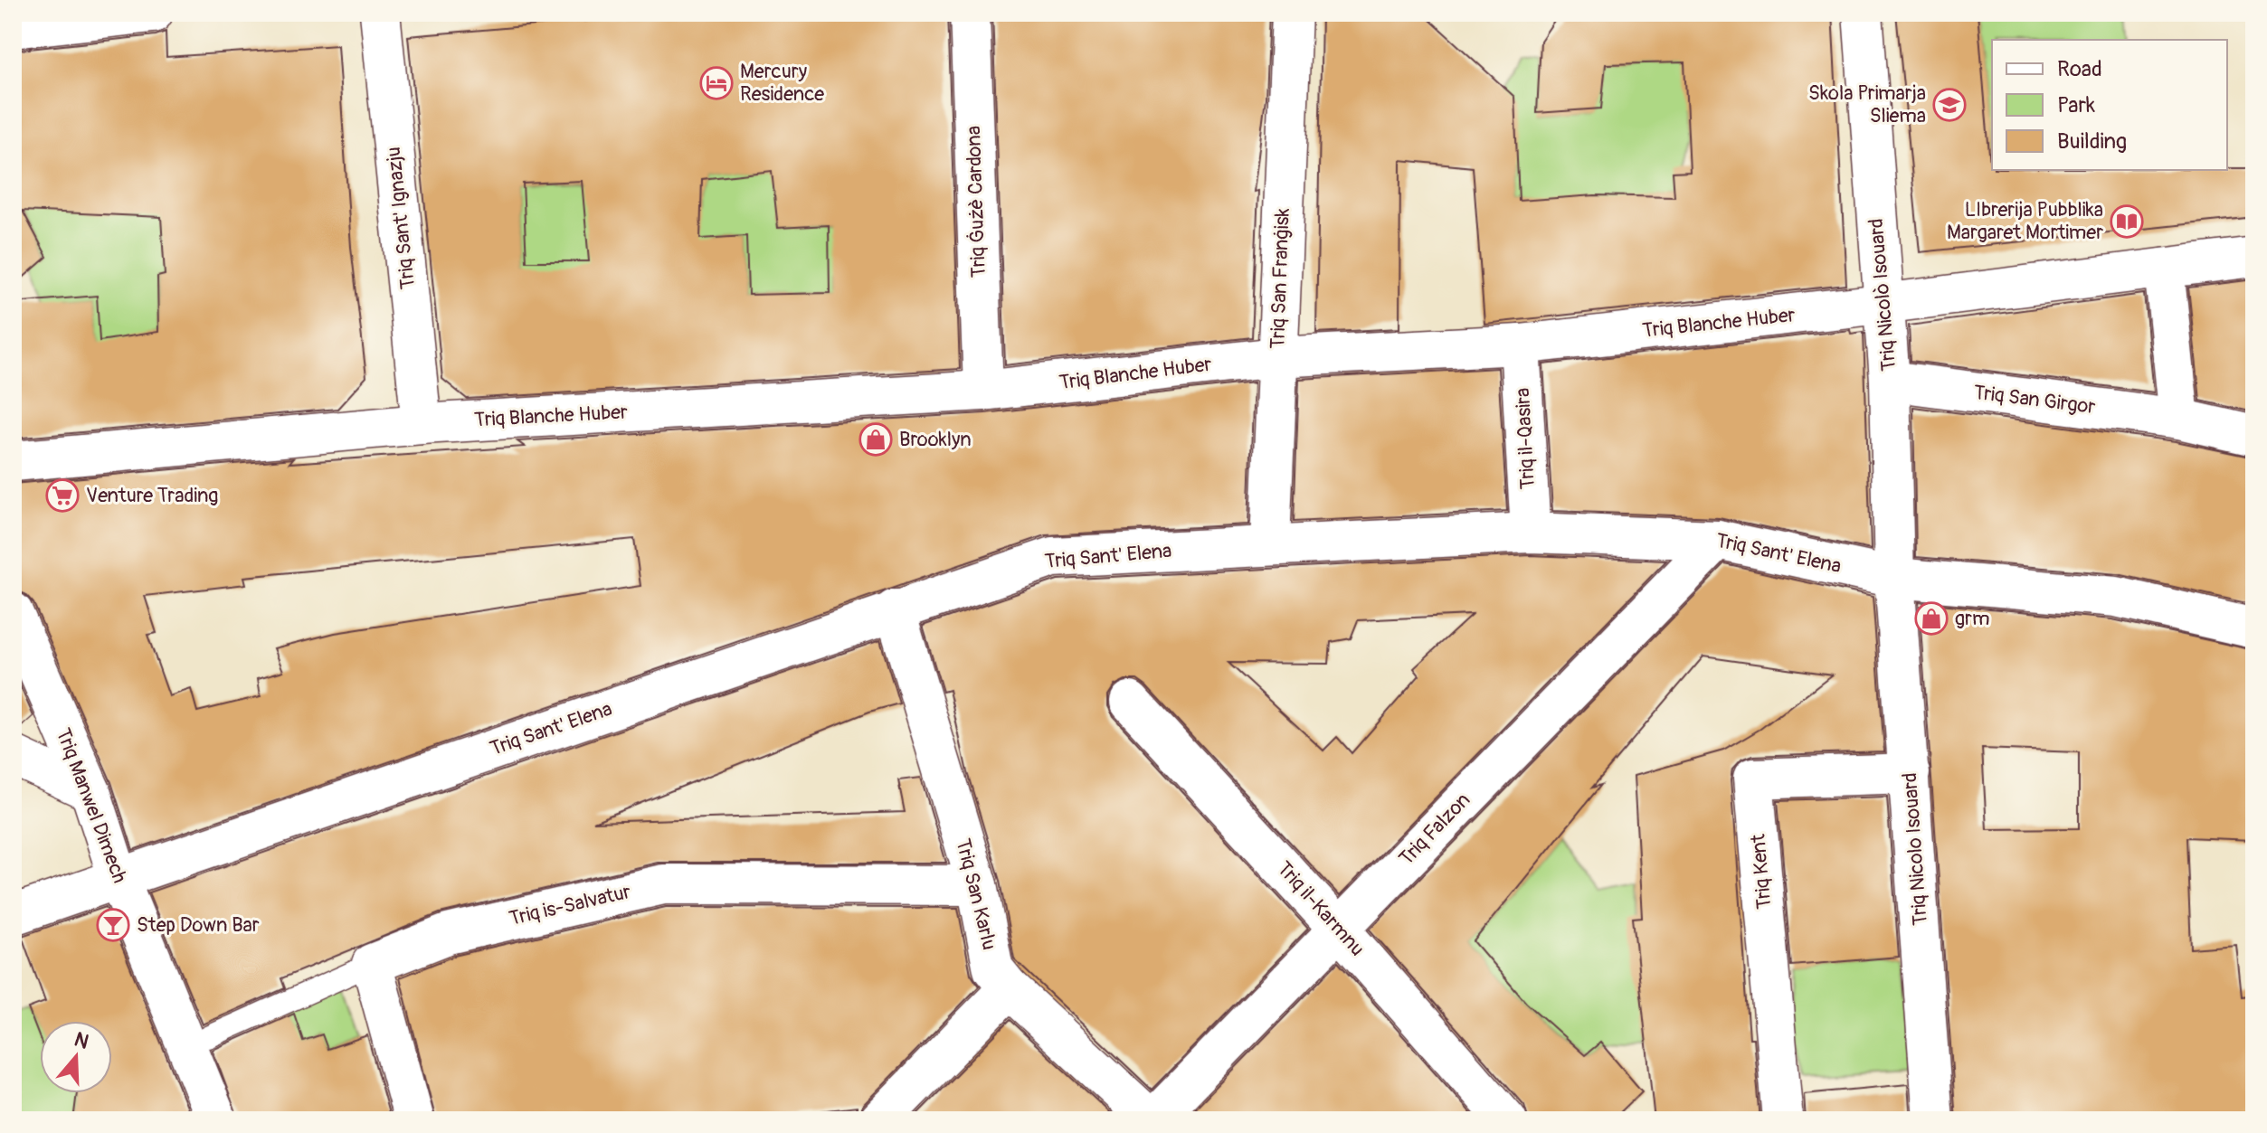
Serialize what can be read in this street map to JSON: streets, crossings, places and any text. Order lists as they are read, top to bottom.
{
  "streets": {
    "street": [
      "Triq Ġużè Cardona",
      "Triq Sant' Ignazju",
      "Triq San Franġisk",
      "Triq Nicolò Isouard",
      "Triq Blanche Huber",
      "Triq San Girgor",
      "Triq il-Qasira",
      "Triq Sant' Elena",
      "Triq Manwel Dimech",
      "Triq Falzon",
      "Triq Nicolo Isouard",
      "Triq Kent",
      "Triq San Karlu",
      "Triq is-Salvatur",
      "Triq il-Karmnu"
    ]
  },
  "crossings": [
    ["Triq Ġużè Cardona", "Triq Blanche Huber"],
    ["Triq Sant' Ignazju", "Triq Blanche Huber"],
    ["Triq San Franġisk", "Triq Blanche Huber"],
    ["Triq San Franġisk", "Triq Sant' Elena"],
    ["Triq Nicolò Isouard", "Triq Blanche Huber"],
    ["Triq Nicolò Isouard", "Triq San Girgor"],
    ["Triq Nicolò Isouard", "Triq Sant' Elena"],
    ["Triq Nicolò Isouard", "Triq Nicolo Isouard"],
    ["Triq Blanche Huber", "Triq il-Qasira"],
    ["Triq il-Qasira", "Triq Sant' Elena"],
    ["Triq Sant' Elena", "Triq Manwel Dimech"],
    ["Triq Sant' Elena", "Triq Falzon"],
    ["Triq Sant' Elena", "Triq Nicolo Isouard"],
    ["Triq Sant' Elena", "Triq San Karlu"],
    ["Triq Manwel Dimech", "Triq is-Salvatur"],
    ["Triq Falzon", "Triq San Karlu"],
    ["Triq Falzon", "Triq il-Karmnu"],
    ["Triq Nicolo Isouard", "Triq Kent"],
    ["Triq San Karlu", "Triq is-Salvatur"]
  ],
  "places": {
    "hotel": ["Mercury Residence"],
    "school or university": ["Skola Primarja Sliema"],
    "library": ["LIbrerija Pubblika Margaret Mortimer"],
    "shop": ["Brooklyn", "grm"],
    "supermarket": ["Venture Trading"],
    "bar": ["Step Down Bar"]
  },
  "legend": ["Road", "Park", "Building"],
  "north": "top"
}
